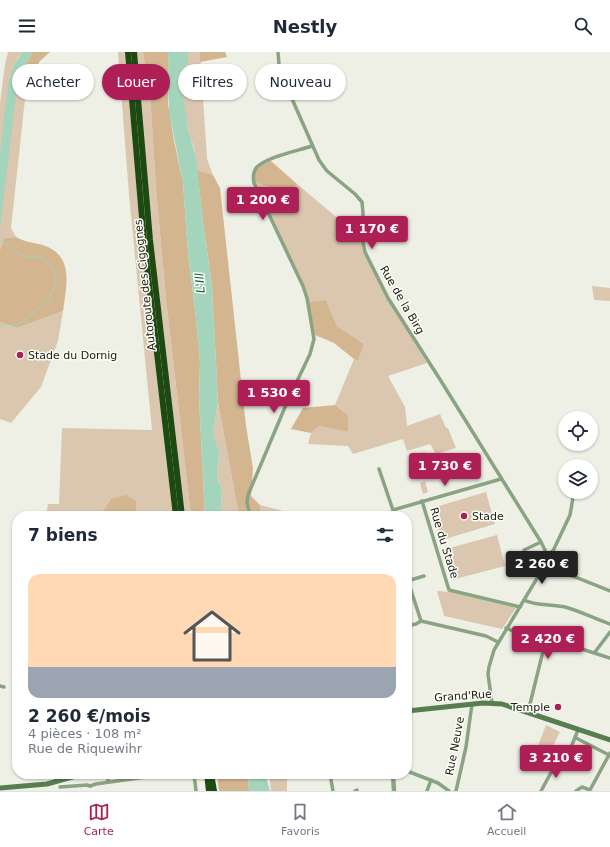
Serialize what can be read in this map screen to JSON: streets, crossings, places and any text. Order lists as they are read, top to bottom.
{
  "streets": {
    "highway": ["Autoroute des Cigognes"],
    "main road": ["Grand'Rue"],
    "street": ["Rue de la Birg", "Rue du Stade", "Rue Neuve"]
  },
  "crossings": [
    ["Grand'Rue", "Rue Neuve"]
  ],
  "water": ["L'Ill"],
  "places": ["Stade du Dornig", "Stade", "Temple"],
  "page": {
    "header": "Nestly",
    "chip": [
      "Acheter",
      "Louer",
      "Filtres",
      "Nouveau"
    ],
    "price": [
      "1 200 €",
      "1 170 €",
      "1 530 €",
      "1 730 €",
      "2 260 €",
      "2 420 €",
      "3 210 €"
    ],
    "heading": "7 biens",
    "list": [
      {
        "name": "2 260 €/mois",
        "note": "4 pièces · 108 m² · Rue de Riquewihr"
      }
    ],
    "tabs": ["Carte", "Favoris", "Accueil"]
  }
}
